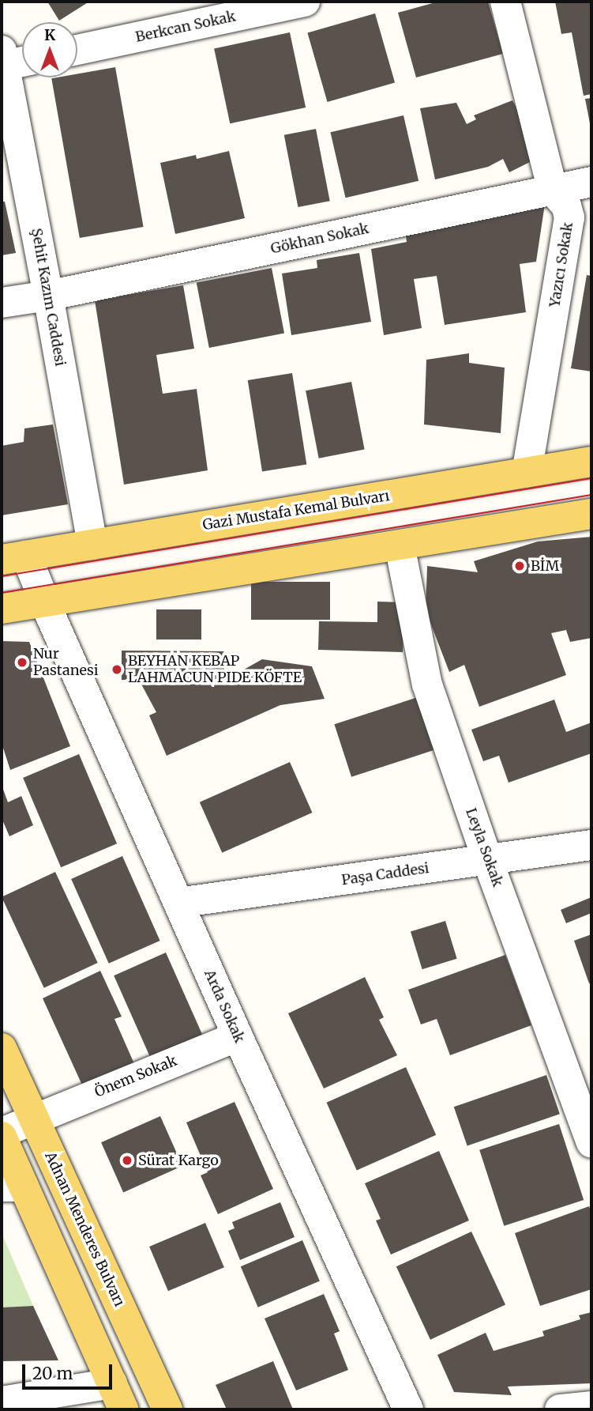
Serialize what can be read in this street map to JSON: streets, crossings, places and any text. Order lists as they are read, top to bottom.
{
  "streets": {
    "main road": ["Gazi Mustafa Kemal Bulvarı", "Adnan Menderes Bulvarı"],
    "street": [
      "Berkcan Sokak",
      "Gökhan Sokak",
      "Yazıcı Sokak",
      "Şehit Kazım Caddesi",
      "Leyla Sokak",
      "Paşa Caddesi",
      "Arda Sokak",
      "Önem Sokak"
    ]
  },
  "crossings": [
    ["Gökhan Sokak", "Yazıcı Sokak"],
    ["Gökhan Sokak", "Şehit Kazım Caddesi"],
    ["Yazıcı Sokak", "Gazi Mustafa Kemal Bulvarı"],
    ["Şehit Kazım Caddesi", "Gazi Mustafa Kemal Bulvarı"],
    ["Gazi Mustafa Kemal Bulvarı", "Arda Sokak"],
    ["Leyla Sokak", "Paşa Caddesi"],
    ["Paşa Caddesi", "Arda Sokak"],
    ["Arda Sokak", "Önem Sokak"],
    ["Önem Sokak", "Adnan Menderes Bulvarı"]
  ],
  "places": [
    "BİM",
    "Nur Pastanesi",
    "BEYHAN KEBAP LAHMACUN PIDE KÖFTE",
    "Sürat Kargo"
  ],
  "scale_bar": "20 m",
  "north": "top"
}
